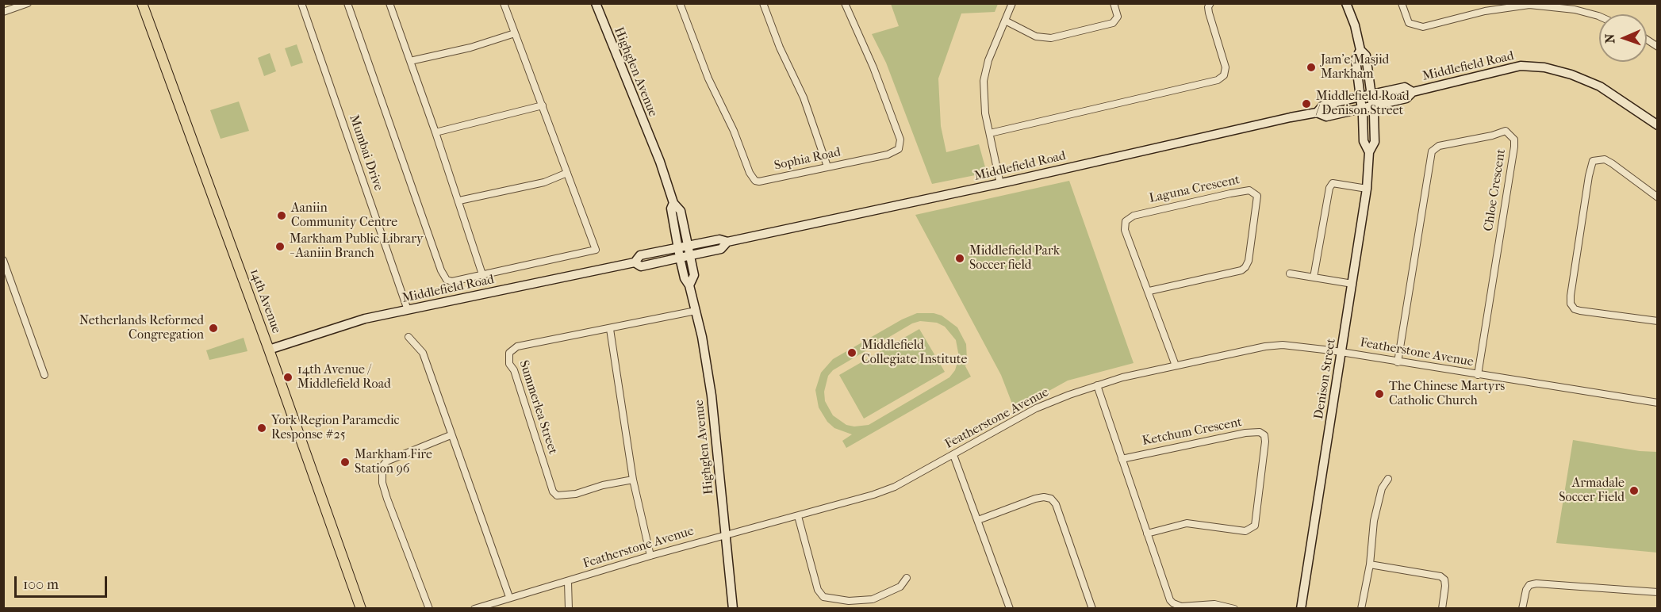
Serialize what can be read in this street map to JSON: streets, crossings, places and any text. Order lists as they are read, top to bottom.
{
  "streets": {
    "main road": [
      "Middlefield Road",
      "Highglen Avenue",
      "14th Avenue",
      "Denison Street"
    ],
    "street": [
      "Mumbai Drive",
      "Sophia Road",
      "Laguna Crescent",
      "Chloe Crescent",
      "Featherstone Avenue",
      "Summerlea Street",
      "Ketchum Crescent"
    ]
  },
  "crossings": [
    ["Middlefield Road", "Highglen Avenue"],
    ["Middlefield Road", "Mumbai Drive"],
    ["Middlefield Road", "14th Avenue"],
    ["Middlefield Road", "Denison Street"],
    ["Highglen Avenue", "Featherstone Avenue"],
    ["Highglen Avenue", "Summerlea Street"],
    ["Laguna Crescent", "Featherstone Avenue"],
    ["Chloe Crescent", "Featherstone Avenue"],
    ["Featherstone Avenue", "Denison Street"]
  ],
  "places": [
    "Jam'e Masjid Markham",
    "Middlefield Road / Denison Street",
    "Aaniin Community Centre",
    "Markham Public Library - Aaniin Branch",
    "Middlefield Park Soccer field",
    "Netherlands Reformed Congregation",
    "Middlefield Collegiate Institute",
    "14th Avenue / Middlefield Road",
    "The Chinese Martyrs Catholic Church",
    "York Region Paramedic Response #25",
    "Markham Fire Station 96",
    "Armadale Soccer Field"
  ],
  "scale_bar": "100 m",
  "north": "left"
}
